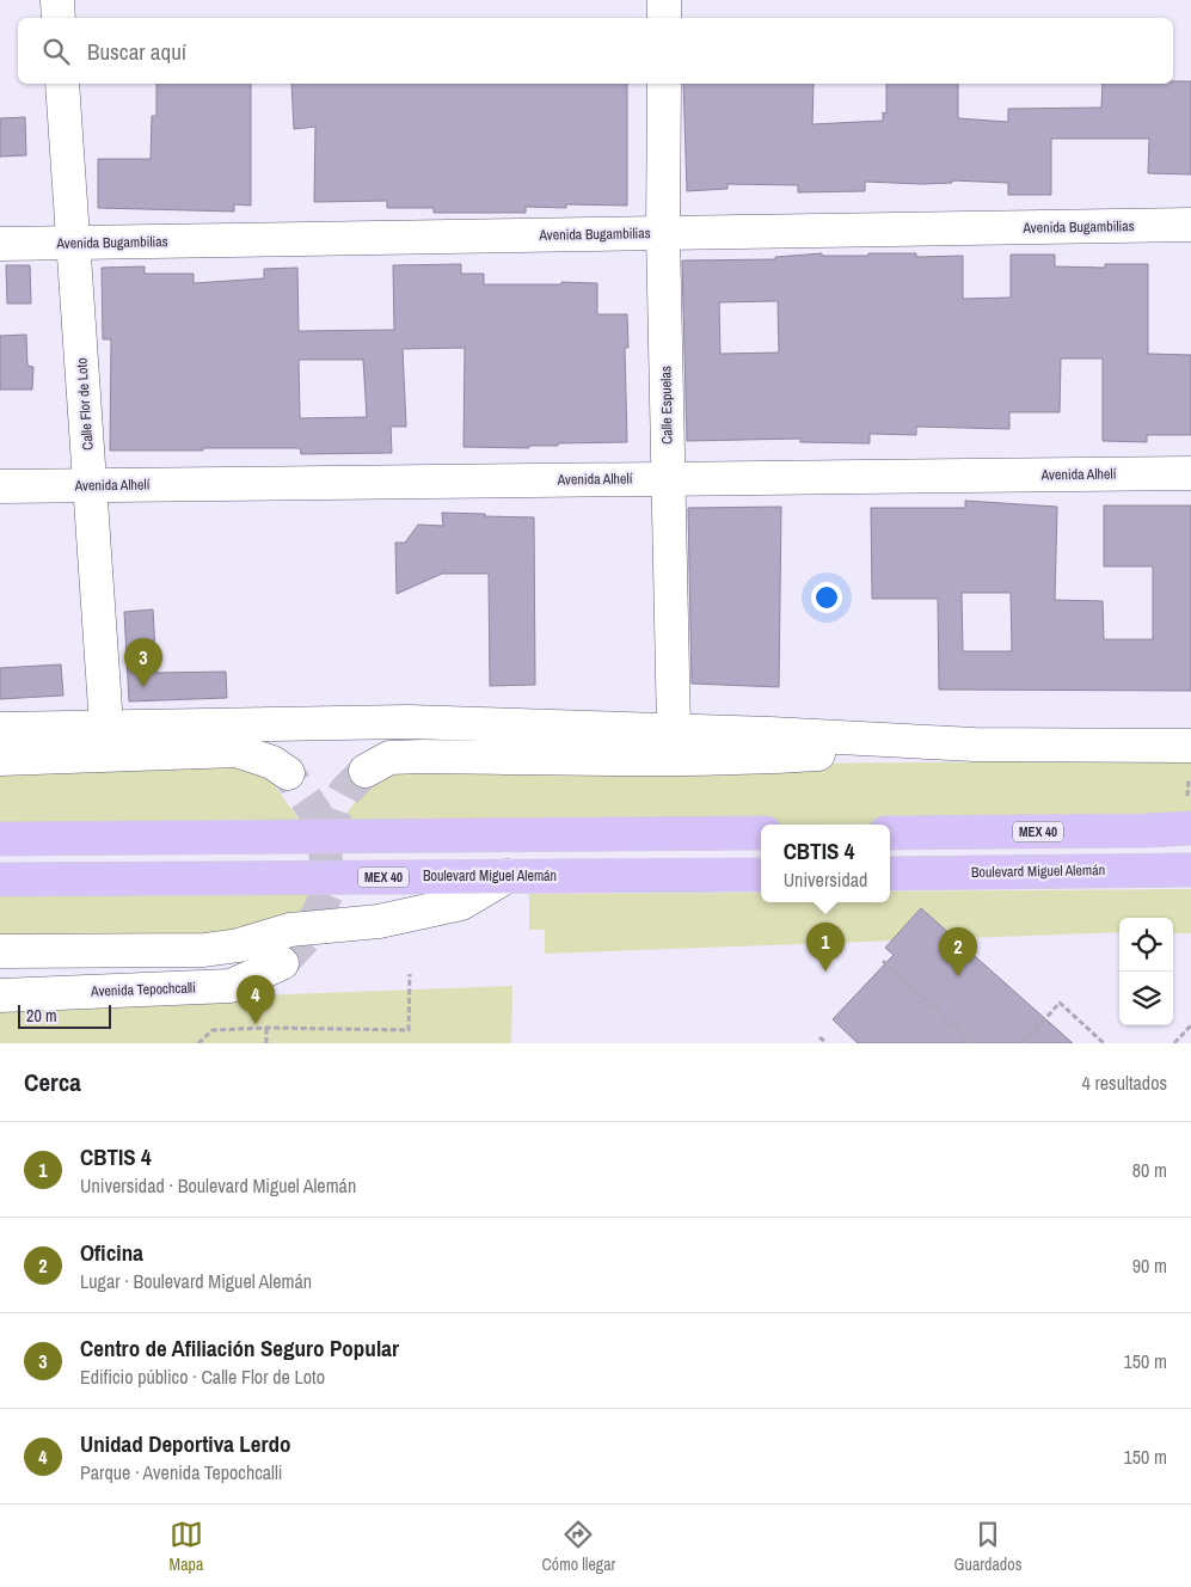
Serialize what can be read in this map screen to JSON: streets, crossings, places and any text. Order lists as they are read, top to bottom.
{
  "streets": {
    "main road": ["MEX 40", "Boulevard Miguel Alemán"],
    "street": [
      "Avenida Bugambilias",
      "Calle Flor de Loto",
      "Calle Espuelas",
      "Avenida Alhelí",
      "Avenida Tepochcalli"
    ]
  },
  "crossings": [
    ["Avenida Bugambilias", "Calle Flor de Loto"],
    ["Avenida Bugambilias", "Calle Espuelas"],
    ["Calle Flor de Loto", "Avenida Alhelí"],
    ["Calle Espuelas", "Avenida Alhelí"]
  ],
  "scale_bar": "20 m",
  "page": {
    "search": "Buscar aquí",
    "pins": [
      "3",
      "1",
      "2",
      "4"
    ],
    "popup": ["CBTIS 4", "Universidad"],
    "scale": "20 m",
    "heading": ["Cerca", "4 resultados"],
    "list": [
      {
        "mark": "1",
        "name": "CBTIS 4",
        "note": "Universidad · Boulevard Miguel Alemán",
        "value": "80 m"
      },
      {
        "mark": "2",
        "name": "Oficina",
        "note": "Lugar · Boulevard Miguel Alemán",
        "value": "90 m"
      },
      {
        "mark": "3",
        "name": "Centro de Afiliación Seguro Popular",
        "note": "Edificio público · Calle Flor de Loto",
        "value": "150 m"
      },
      {
        "mark": "4",
        "name": "Unidad Deportiva Lerdo",
        "note": "Parque · Avenida Tepochcalli",
        "value": "150 m"
      }
    ],
    "nav": ["Mapa", "Cómo llegar", "Guardados"]
  }
}
